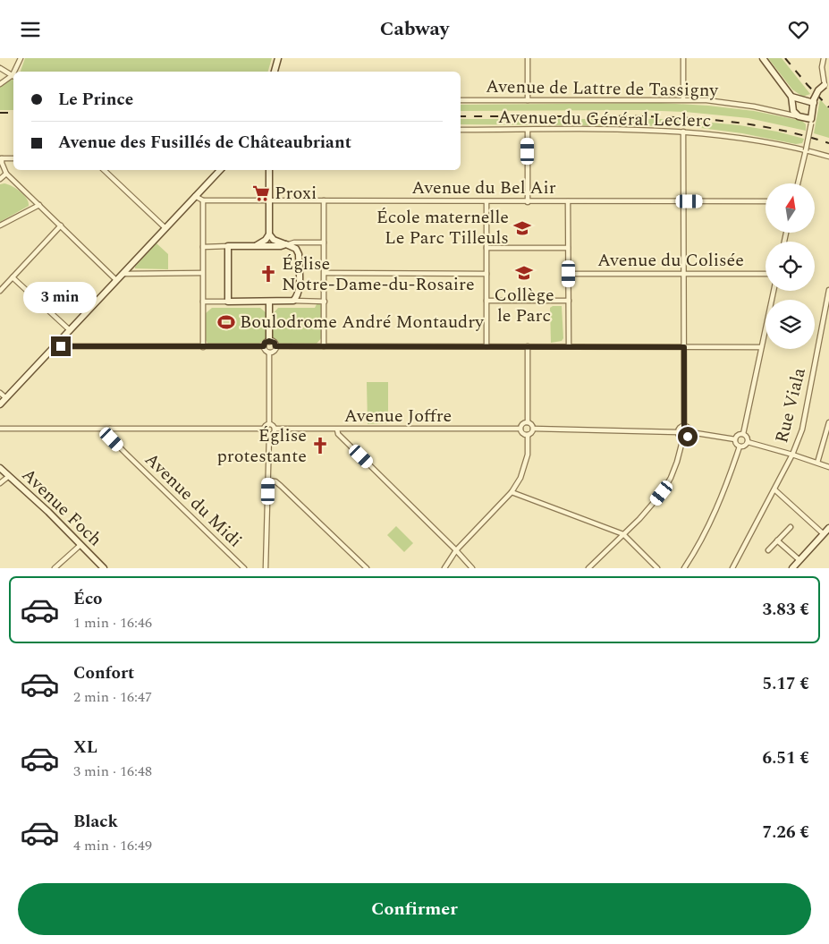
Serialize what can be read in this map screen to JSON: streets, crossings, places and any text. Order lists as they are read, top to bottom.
{
  "streets": {
    "street": [
      "Avenue de Lattre de Tassigny",
      "Avenue du Général Leclerc",
      "Avenue du Bel Air",
      "Avenue du Colisée",
      "Rue Viala",
      "Avenue Joffre",
      "Avenue du Midi",
      "Avenue Foch"
    ]
  },
  "places": {
    "supermarket": ["Proxi"],
    "school or university": ["École maternelle Le Parc Tilleuls", "Collège le Parc"],
    "church": ["Église Notre-Dame-du-Rosaire", "Église protestante"],
    "sports": ["Boulodrome André Montaudry"]
  },
  "north": "top",
  "page": {
    "header": "Cabway",
    "banner": ["Le Prince", "Avenue des Fusillés de Châteaubriant"],
    "bubble": "3 min",
    "list": [
      {
        "name": "Éco",
        "note": "1 min · 16:46",
        "value": "3.83 €"
      },
      {
        "name": "Confort",
        "note": "2 min · 16:47",
        "value": "5.17 €"
      },
      {
        "name": "XL",
        "note": "3 min · 16:48",
        "value": "6.51 €"
      },
      {
        "name": "Black",
        "note": "4 min · 16:49",
        "value": "7.26 €"
      }
    ],
    "buttons": "Confirmer"
  }
}
